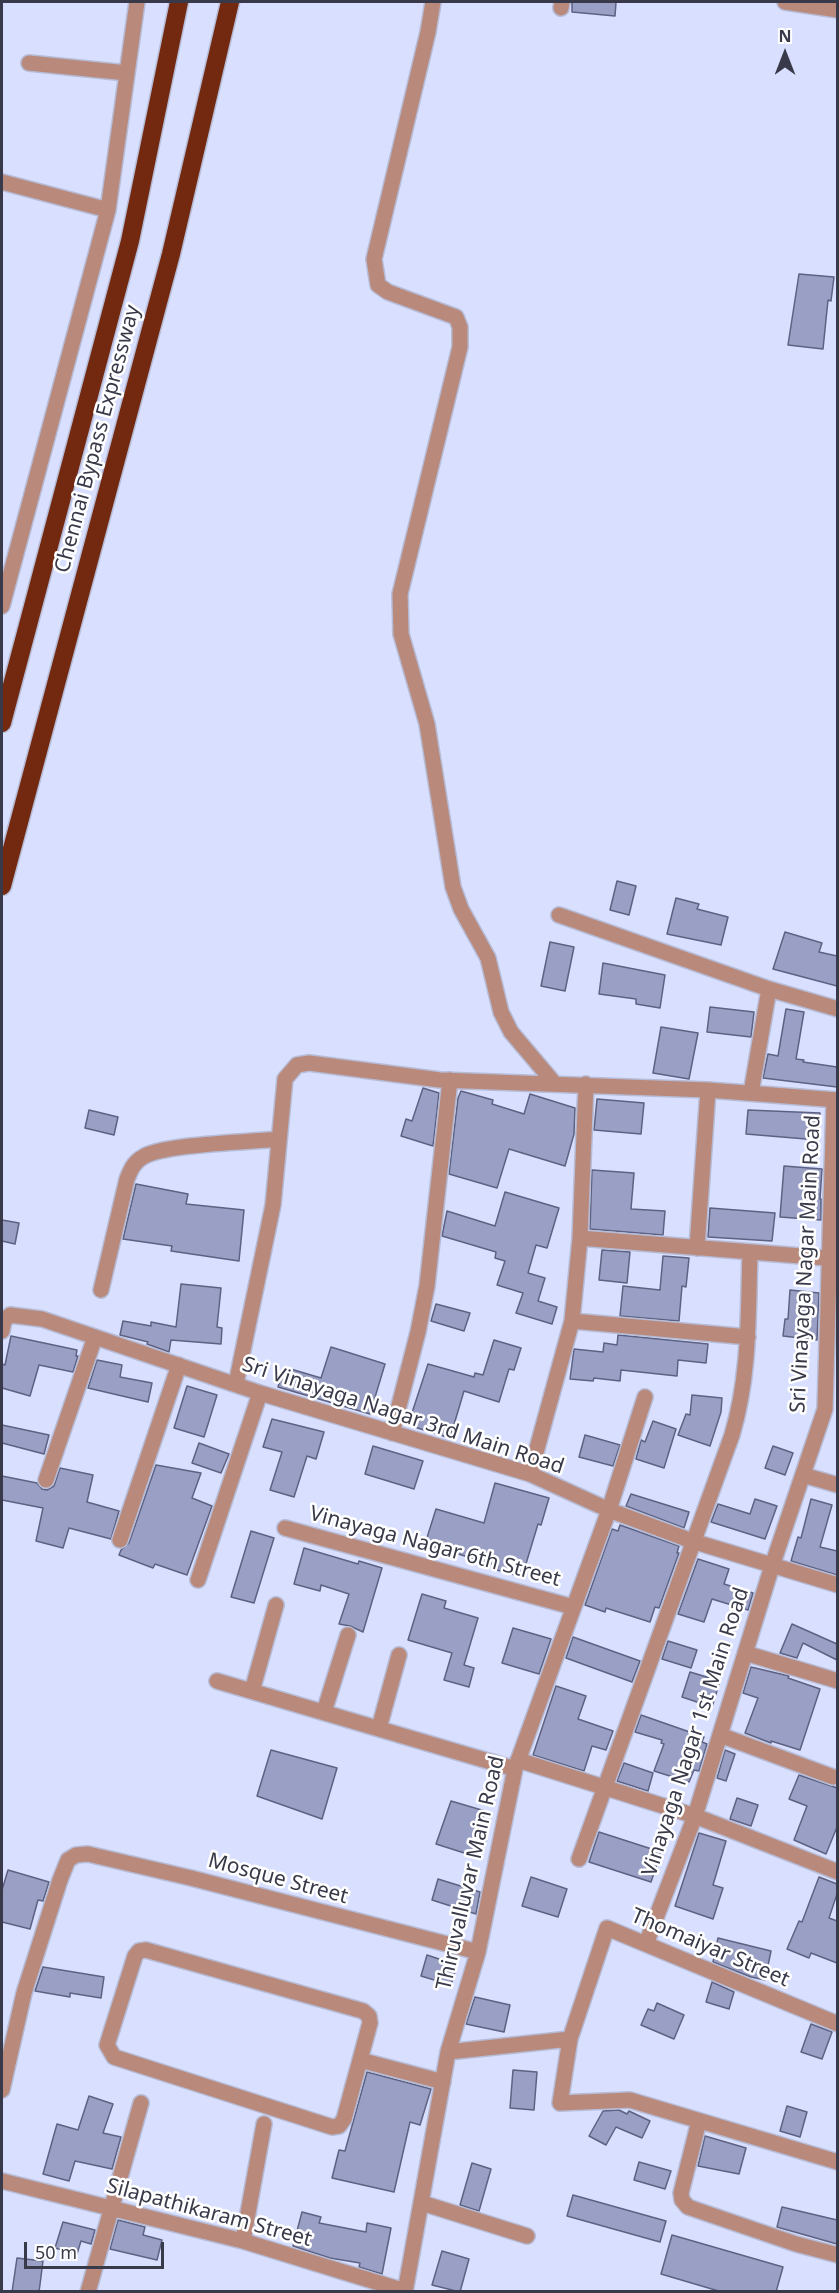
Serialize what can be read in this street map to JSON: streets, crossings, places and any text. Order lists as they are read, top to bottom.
{
  "streets": {
    "highway": ["Chennai Bypass Expressway"],
    "street": [
      "Sri Vinayaga Nagar Main Road",
      "Sri Vinayaga Nagar 3rd Main Road",
      "Vinayaga Nagar 6th Street",
      "Vinayaga Nagar 1st Main Road",
      "Thiruvalluvar Main Road",
      "Mosque Street",
      "Thomaiyar Street",
      "Silapathikaram Street"
    ]
  },
  "crossings": [
    ["Sri Vinayaga Nagar Main Road", "Sri Vinayaga Nagar 3rd Main Road"],
    ["Sri Vinayaga Nagar Main Road", "Vinayaga Nagar 1st Main Road"],
    ["Sri Vinayaga Nagar 3rd Main Road", "Vinayaga Nagar 1st Main Road"],
    ["Sri Vinayaga Nagar 3rd Main Road", "Thiruvalluvar Main Road"],
    ["Vinayaga Nagar 6th Street", "Thiruvalluvar Main Road"],
    ["Vinayaga Nagar 1st Main Road", "Thomaiyar Street"],
    ["Thiruvalluvar Main Road", "Mosque Street"],
    ["Thiruvalluvar Main Road", "Silapathikaram Street"]
  ],
  "scale_bar": "50 m",
  "north": "top"
}
